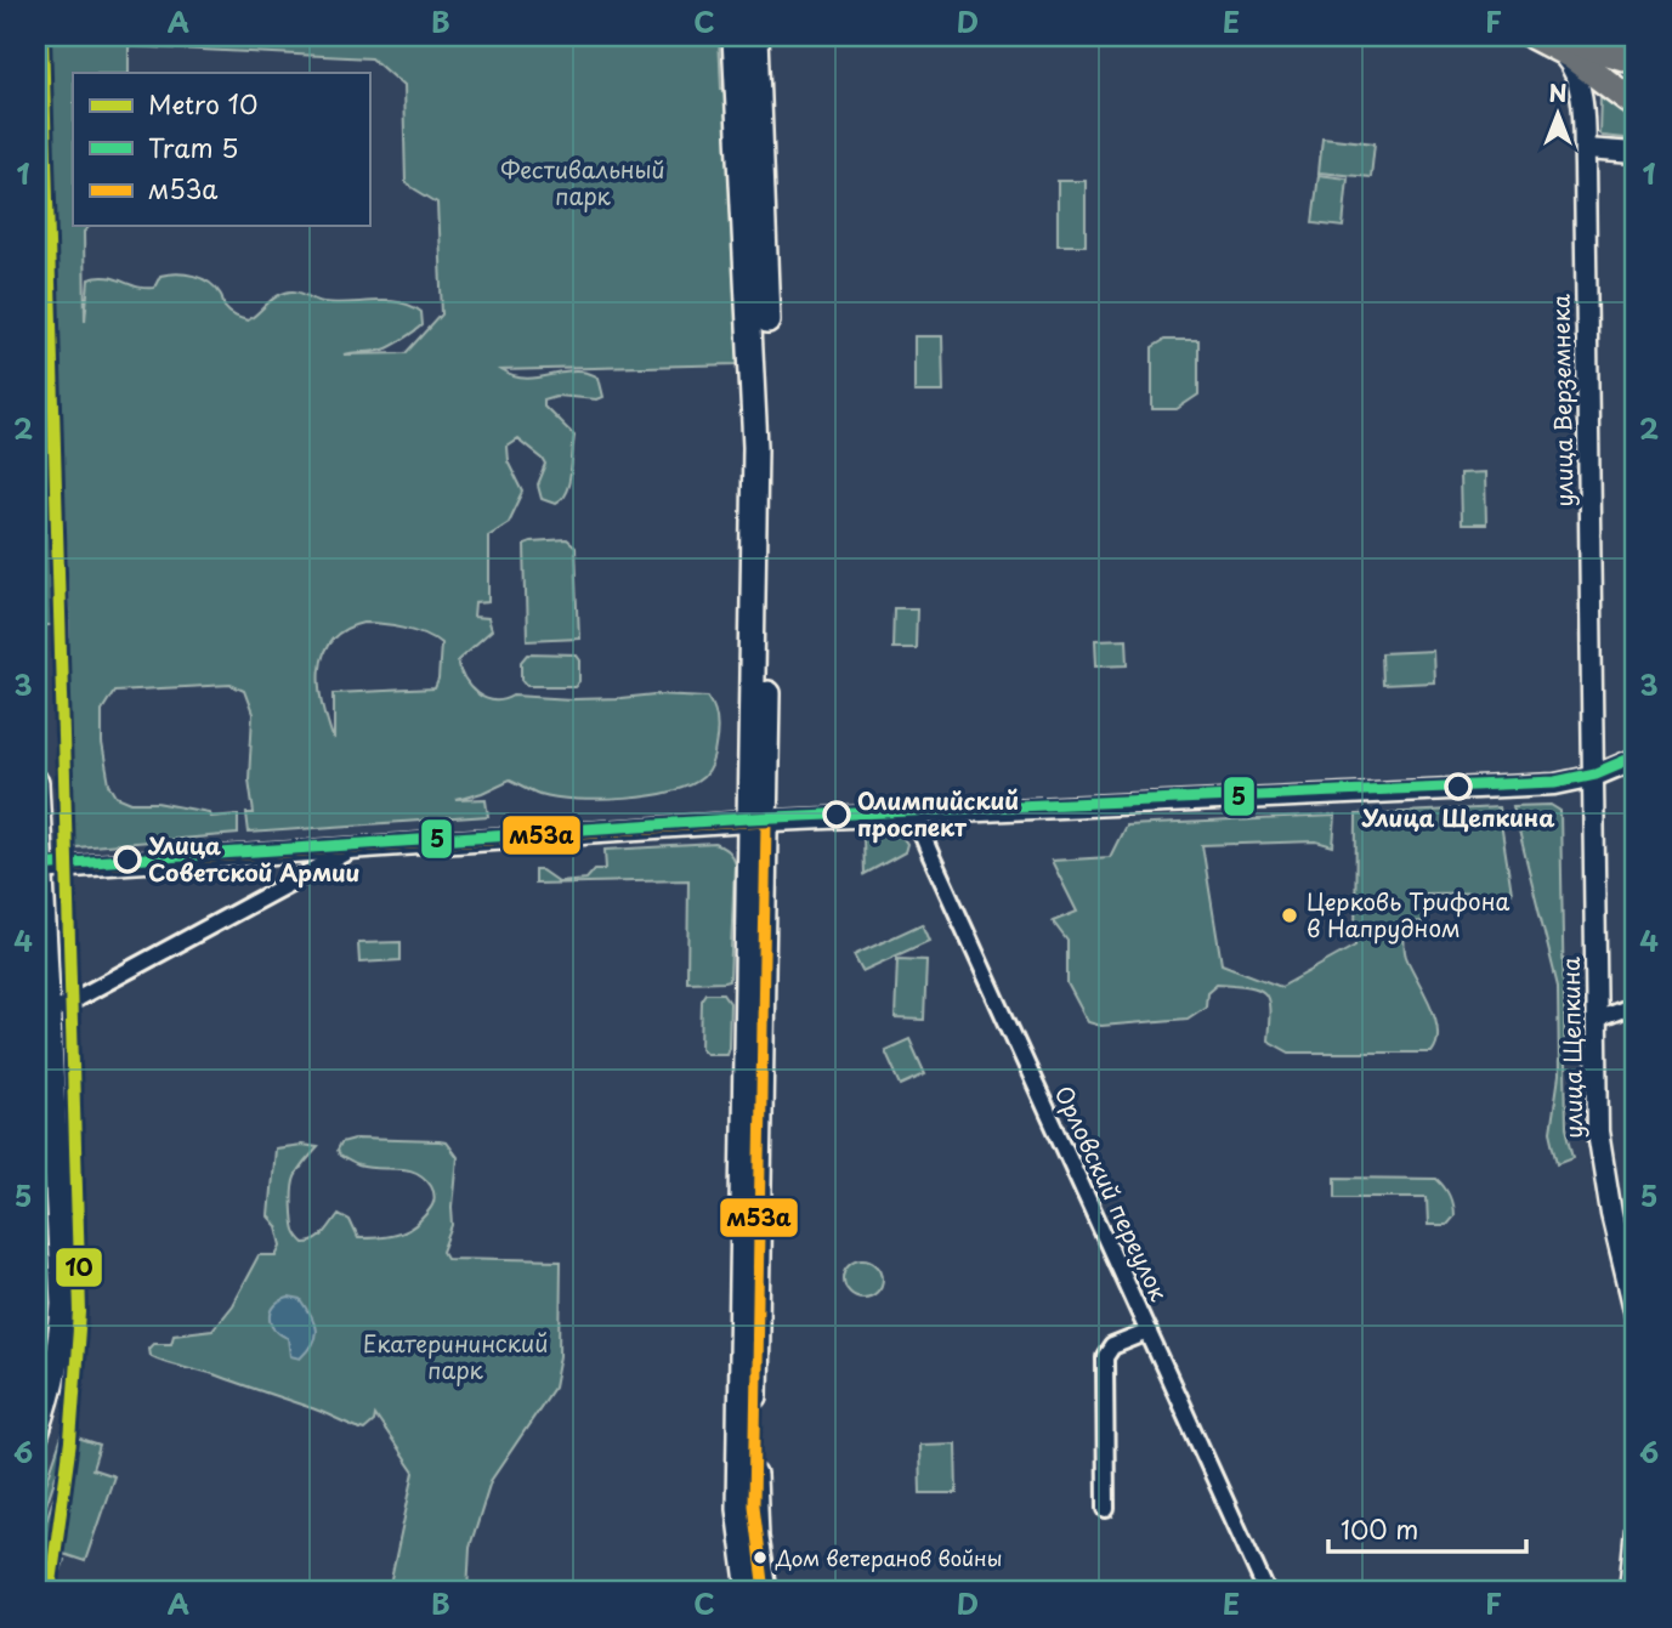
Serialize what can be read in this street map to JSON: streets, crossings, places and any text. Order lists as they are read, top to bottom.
{
  "streets": {
    "street": ["улица Верземнека", "улица Щепкина", "Орловский переулок"]
  },
  "crossings": [
    ["улица Верземнека", "улица Щепкина"]
  ],
  "parks": ["Фестивальный парк", "Екатерининский парк"],
  "places": [
    "Улица Щепкина",
    "Олимпийский проспект",
    "Улица Советской Армии",
    "Церковь Трифона в Напрудном",
    "Дом ветеранов войны"
  ],
  "lines": ["metro line 10", "tram line 5", "transit line м53а"],
  "legend": ["Metro 10", "Tram 5", "м53а"],
  "scale_bar": "100 m",
  "north": "top",
  "grid": {
    "columns": [
      "A",
      "B",
      "C",
      "D",
      "E",
      "F"
    ],
    "rows": [
      "1",
      "2",
      "3",
      "4",
      "5",
      "6"
    ]
  }
}
